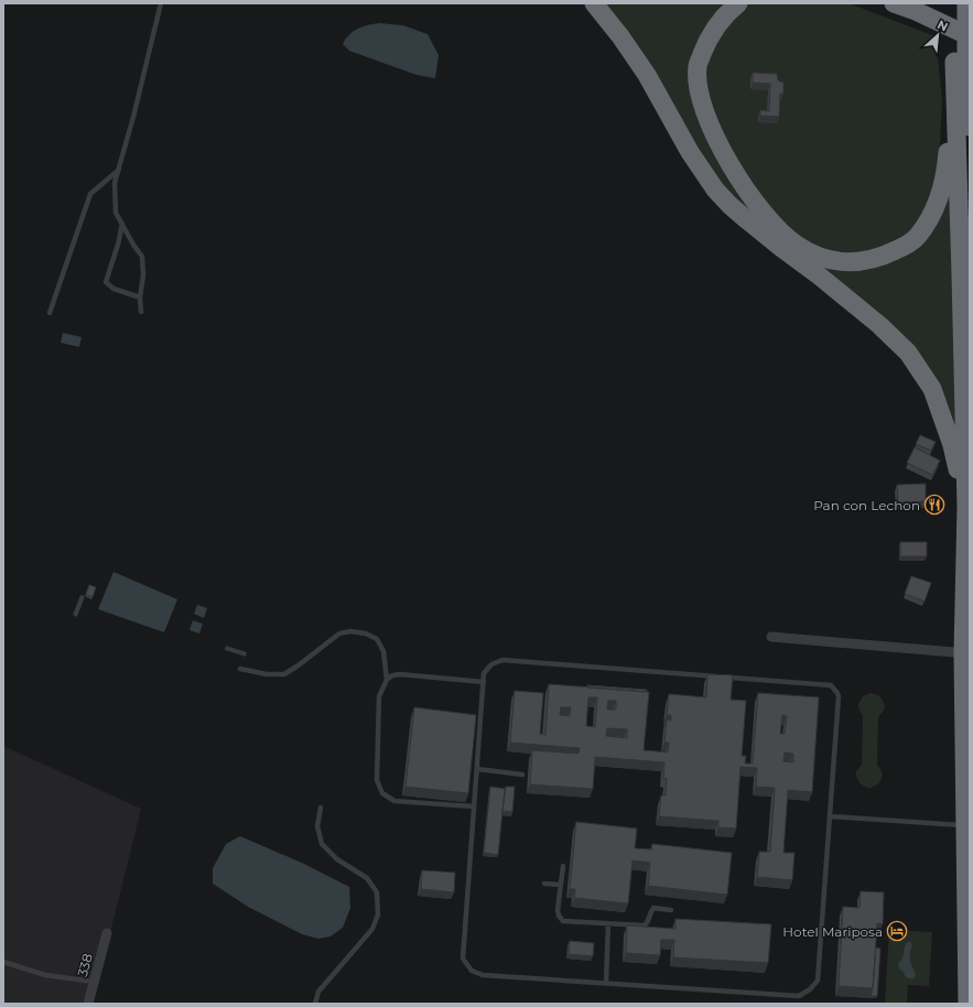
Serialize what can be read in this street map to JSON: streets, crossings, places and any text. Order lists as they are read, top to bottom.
{
  "streets": {
    "street": ["338"]
  },
  "places": {
    "restaurant": ["Pan con Lechon"],
    "hotel": ["Hotel Mariposa"]
  },
  "north": "top right"
}
